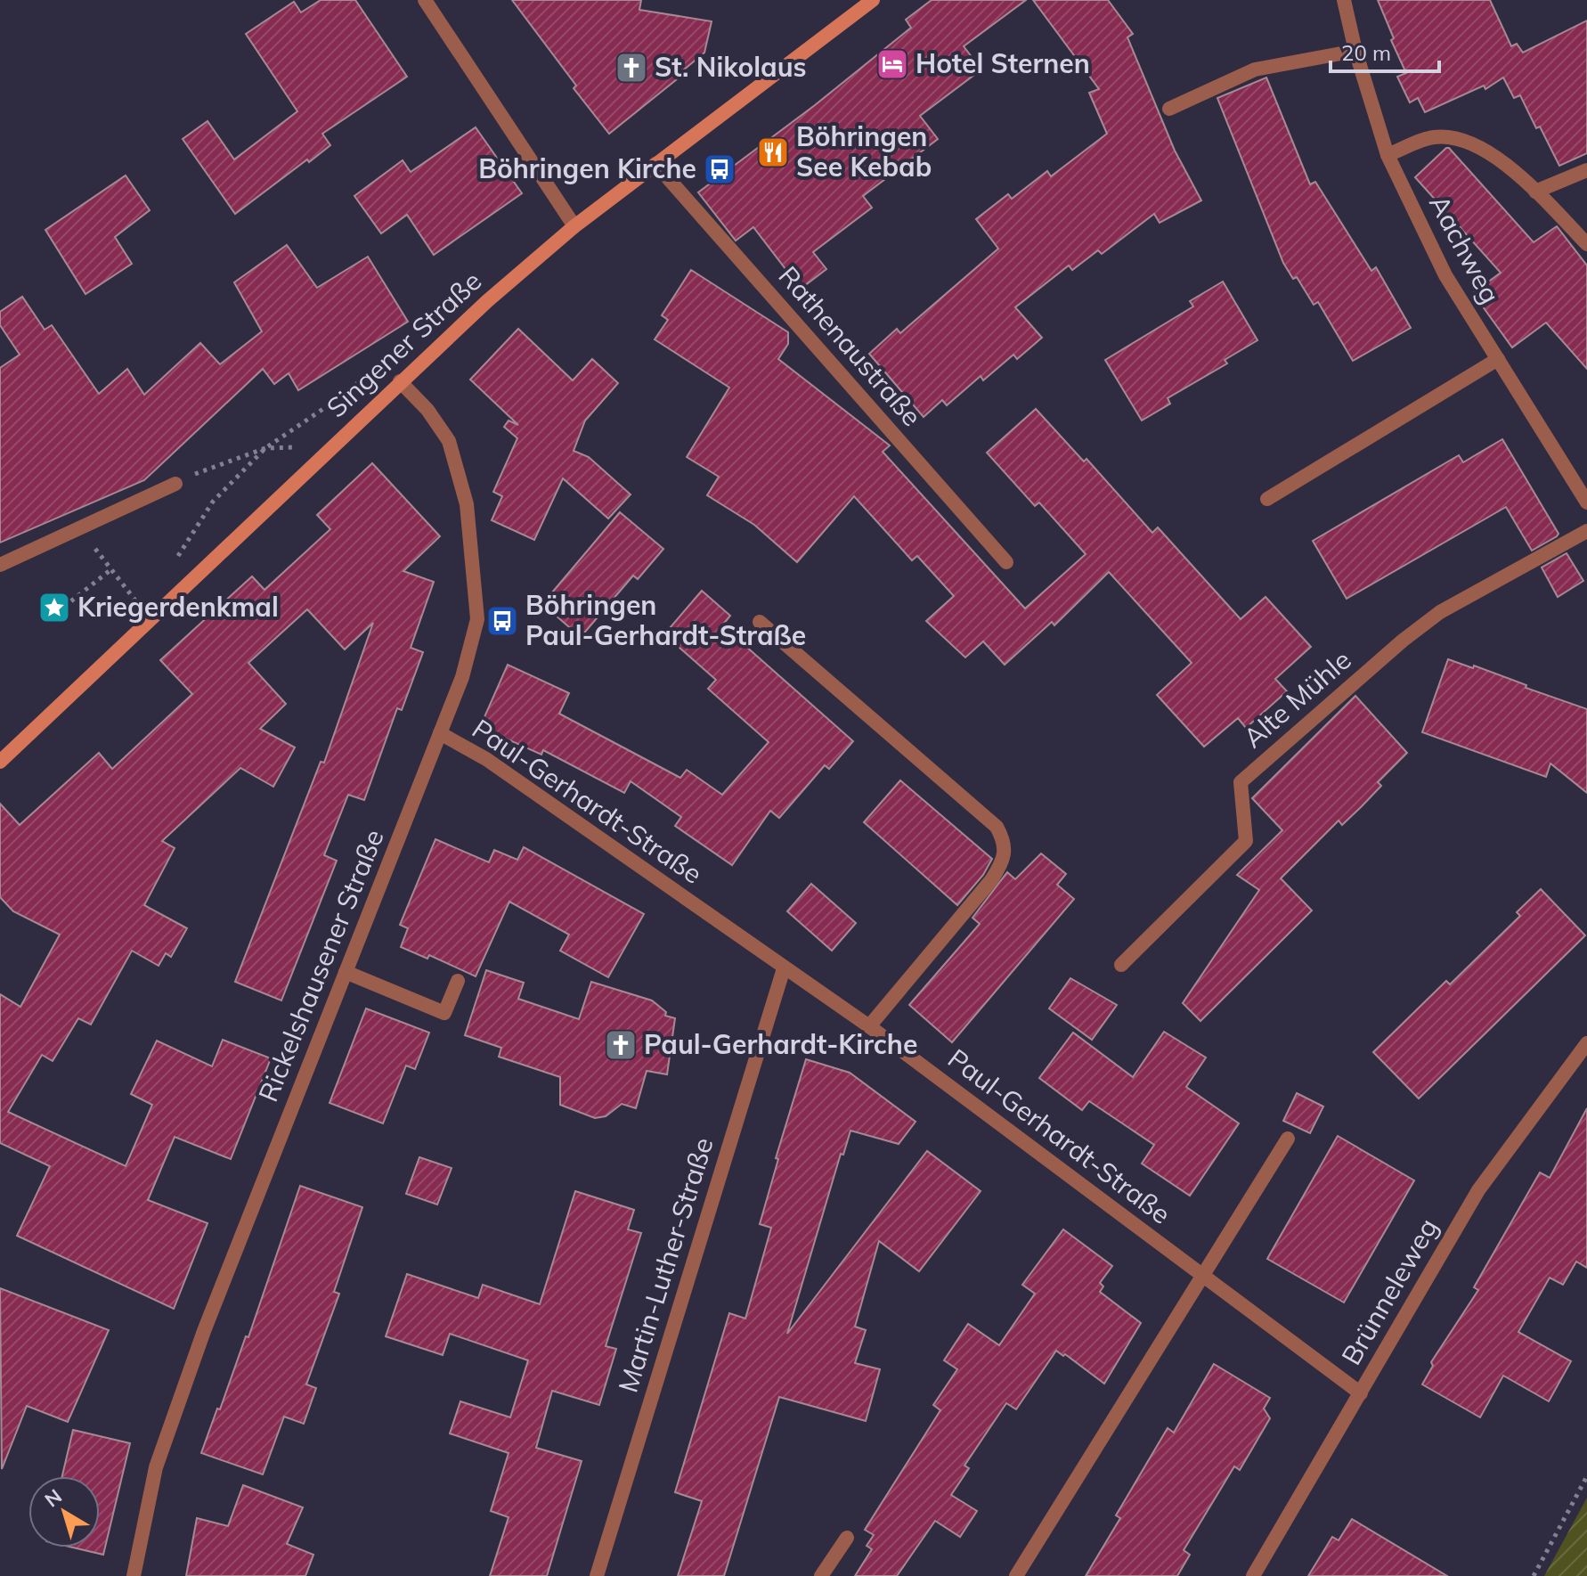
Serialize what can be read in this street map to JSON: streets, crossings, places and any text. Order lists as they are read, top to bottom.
{
  "streets": {
    "street": [
      "Aachweg",
      "Singener Straße",
      "Rathenaustraße",
      "Alte Mühle",
      "Paul-Gerhardt-Straße",
      "Rickelshausener Straße",
      "Martin-Luther-Straße",
      "Brünneleweg"
    ]
  },
  "crossings": [
    ["Singener Straße", "Rathenaustraße"],
    ["Singener Straße", "Rickelshausener Straße"],
    ["Paul-Gerhardt-Straße", "Rickelshausener Straße"],
    ["Paul-Gerhardt-Straße", "Martin-Luther-Straße"],
    ["Paul-Gerhardt-Straße", "Brünneleweg"]
  ],
  "places": {
    "hotel": ["Hotel Sternen"],
    "church": ["St. Nikolaus", "Paul-Gerhardt-Kirche"],
    "restaurant": ["Böhringen See Kebab"],
    "bus stop": ["Böhringen Kirche", "Böhringen Paul-Gerhardt-Straße"],
    "place": ["Kriegerdenkmal"]
  },
  "scale_bar": "20 m",
  "north": "top left"
}
